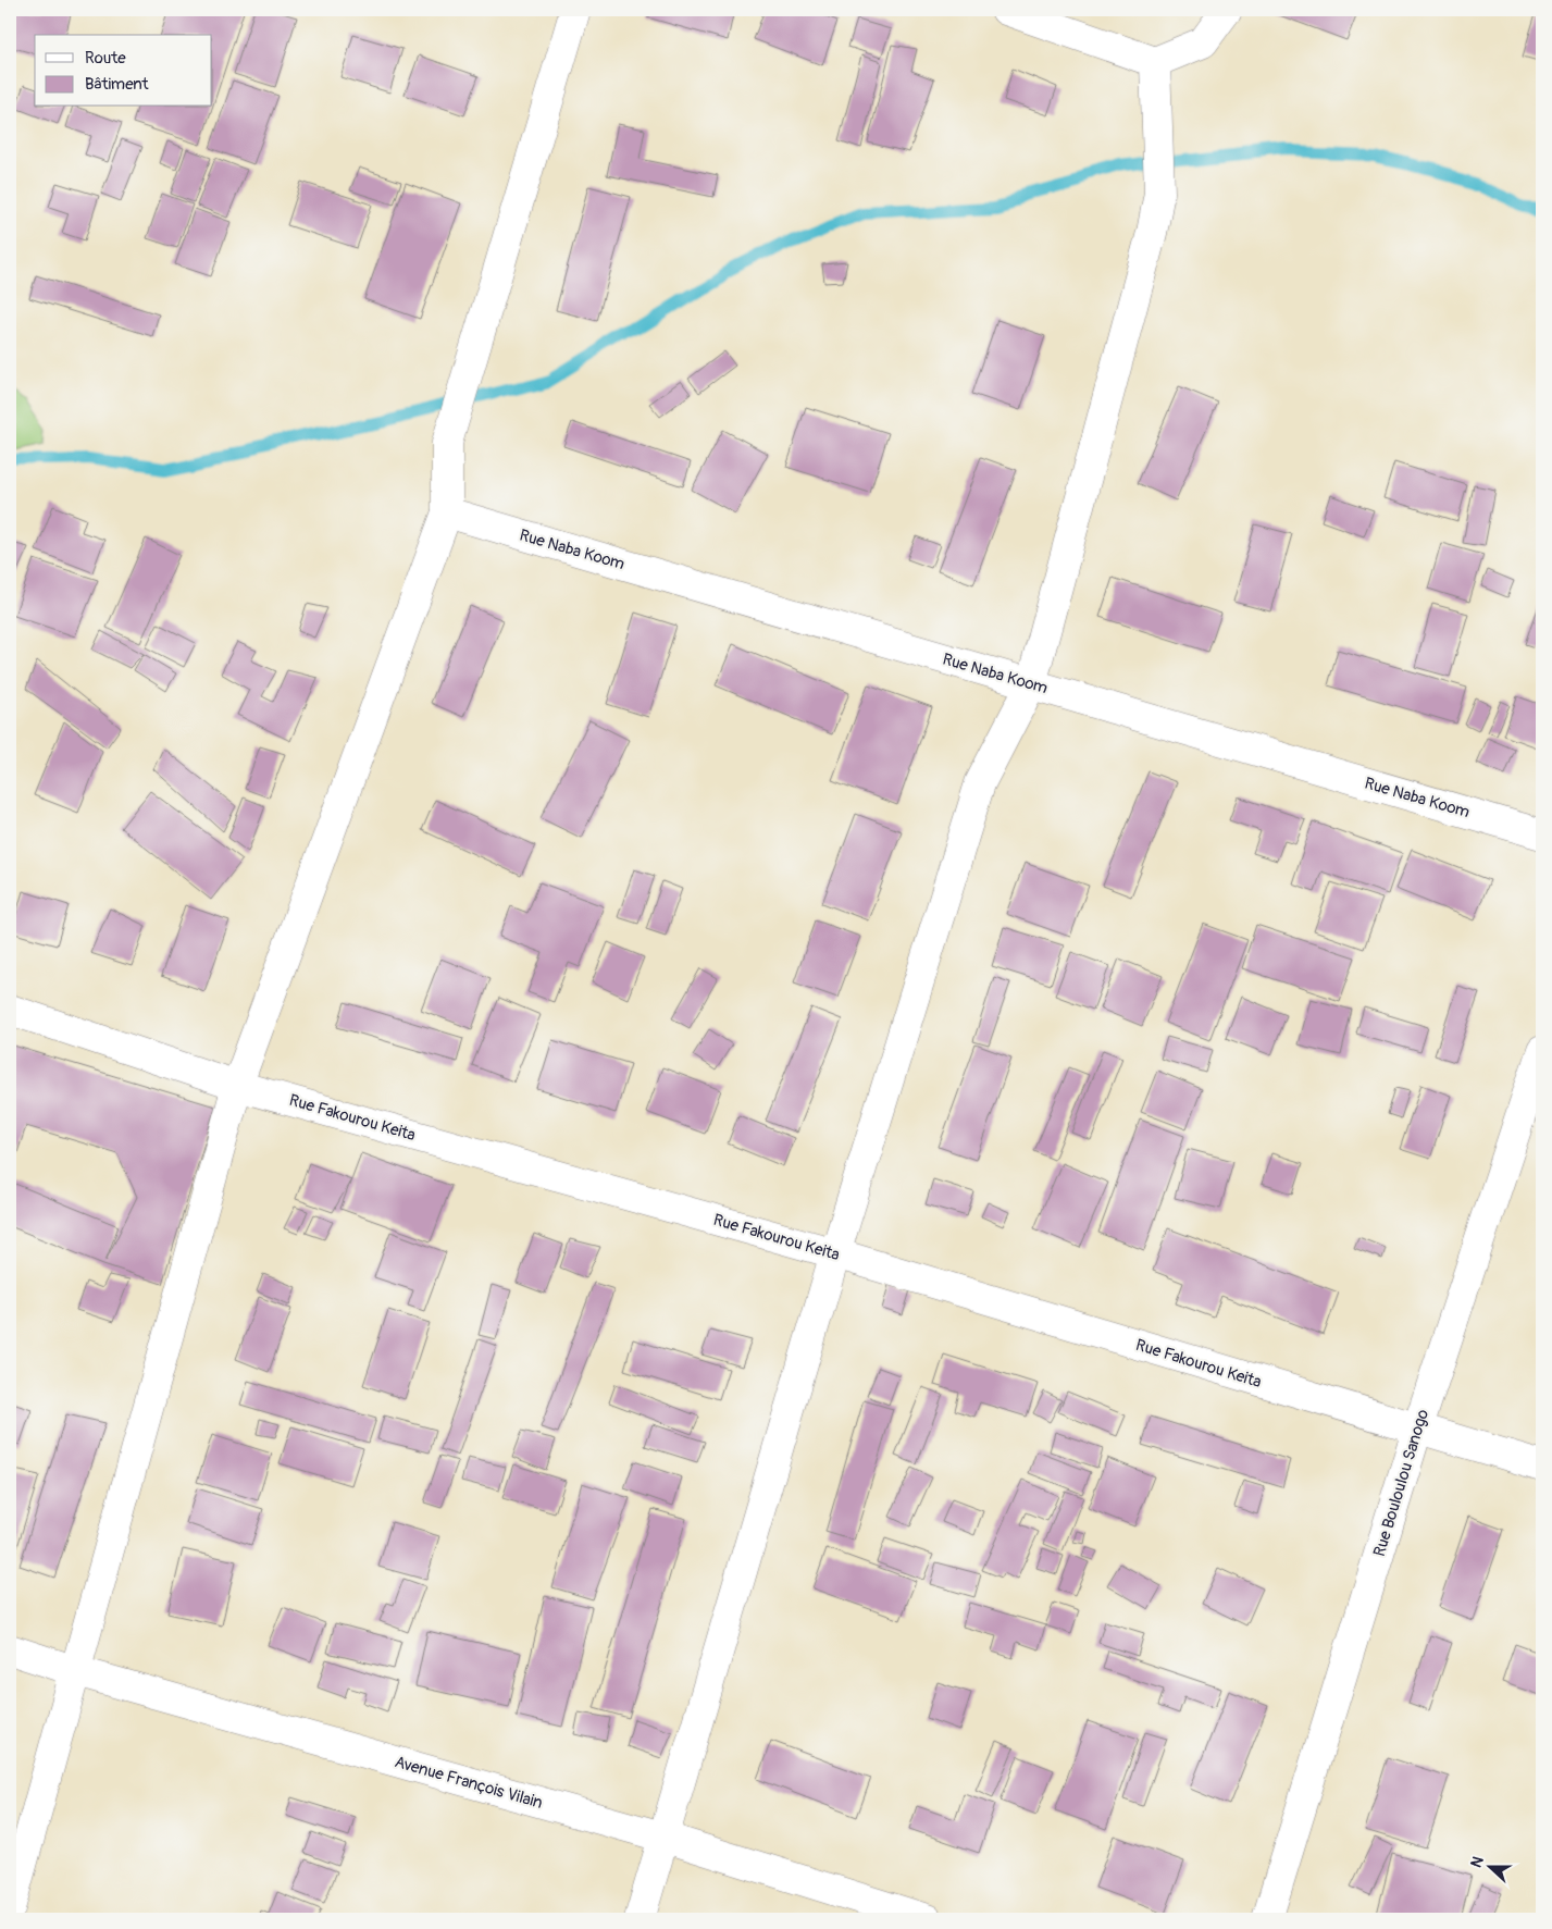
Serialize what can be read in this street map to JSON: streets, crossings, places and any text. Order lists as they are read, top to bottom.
{
  "streets": {
    "street": [
      "Rue Naba Koom",
      "Rue Fakourou Keita",
      "Rue Bouloulou Sanogo",
      "Avenue François Vilain"
    ]
  },
  "crossings": [
    ["Rue Fakourou Keita", "Rue Bouloulou Sanogo"]
  ],
  "legend": ["Route", "Bâtiment"],
  "north": "left"
}
